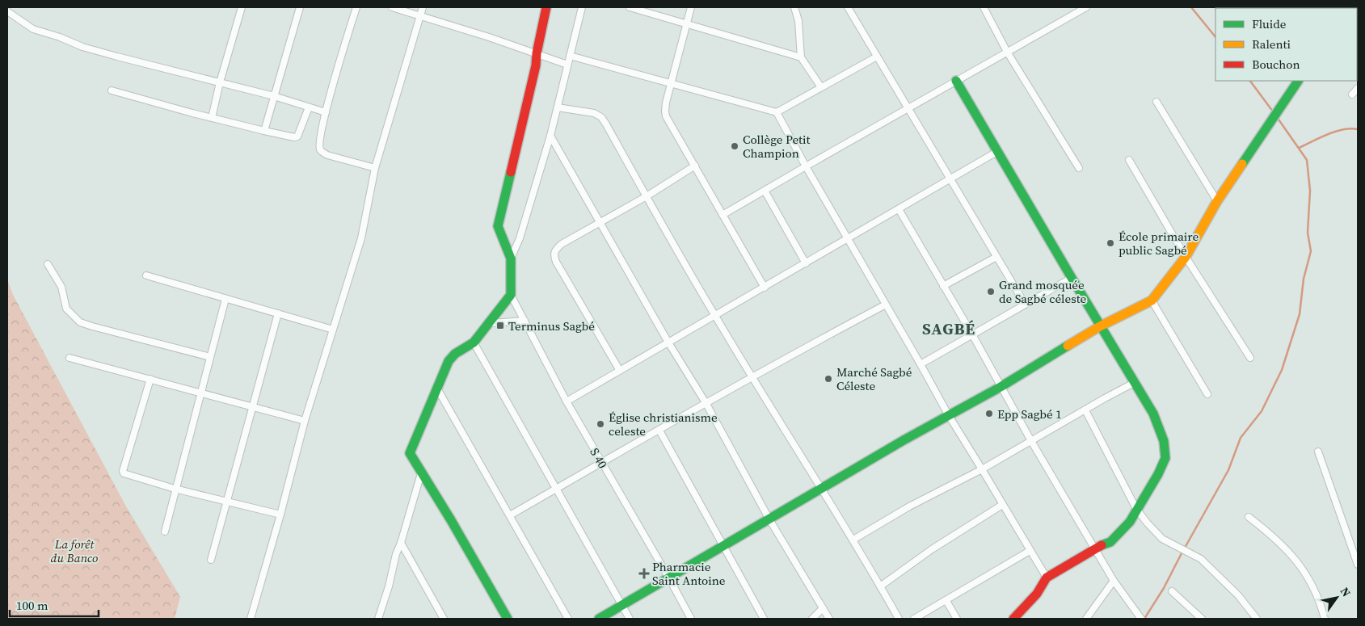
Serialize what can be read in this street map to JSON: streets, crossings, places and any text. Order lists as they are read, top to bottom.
{
  "streets": {
    "street": ["S 40"]
  },
  "districts": ["SAGBÉ"],
  "parks": ["La forêt du Banco"],
  "places": {
    "other": [
      "Collège Petit Champion",
      "École primaire public Sagbé",
      "Grand mosquée de Sagbé céleste",
      "Marché Sagbé Céleste",
      "Epp Sagbé 1",
      "Église christianisme celeste"
    ],
    "transit": ["Terminus Sagbé"],
    "health": ["Pharmacie Saint Antoine"]
  },
  "legend": ["Fluide", "Ralenti", "Bouchon"],
  "scale_bar": "100 m",
  "north": "top right"
}
